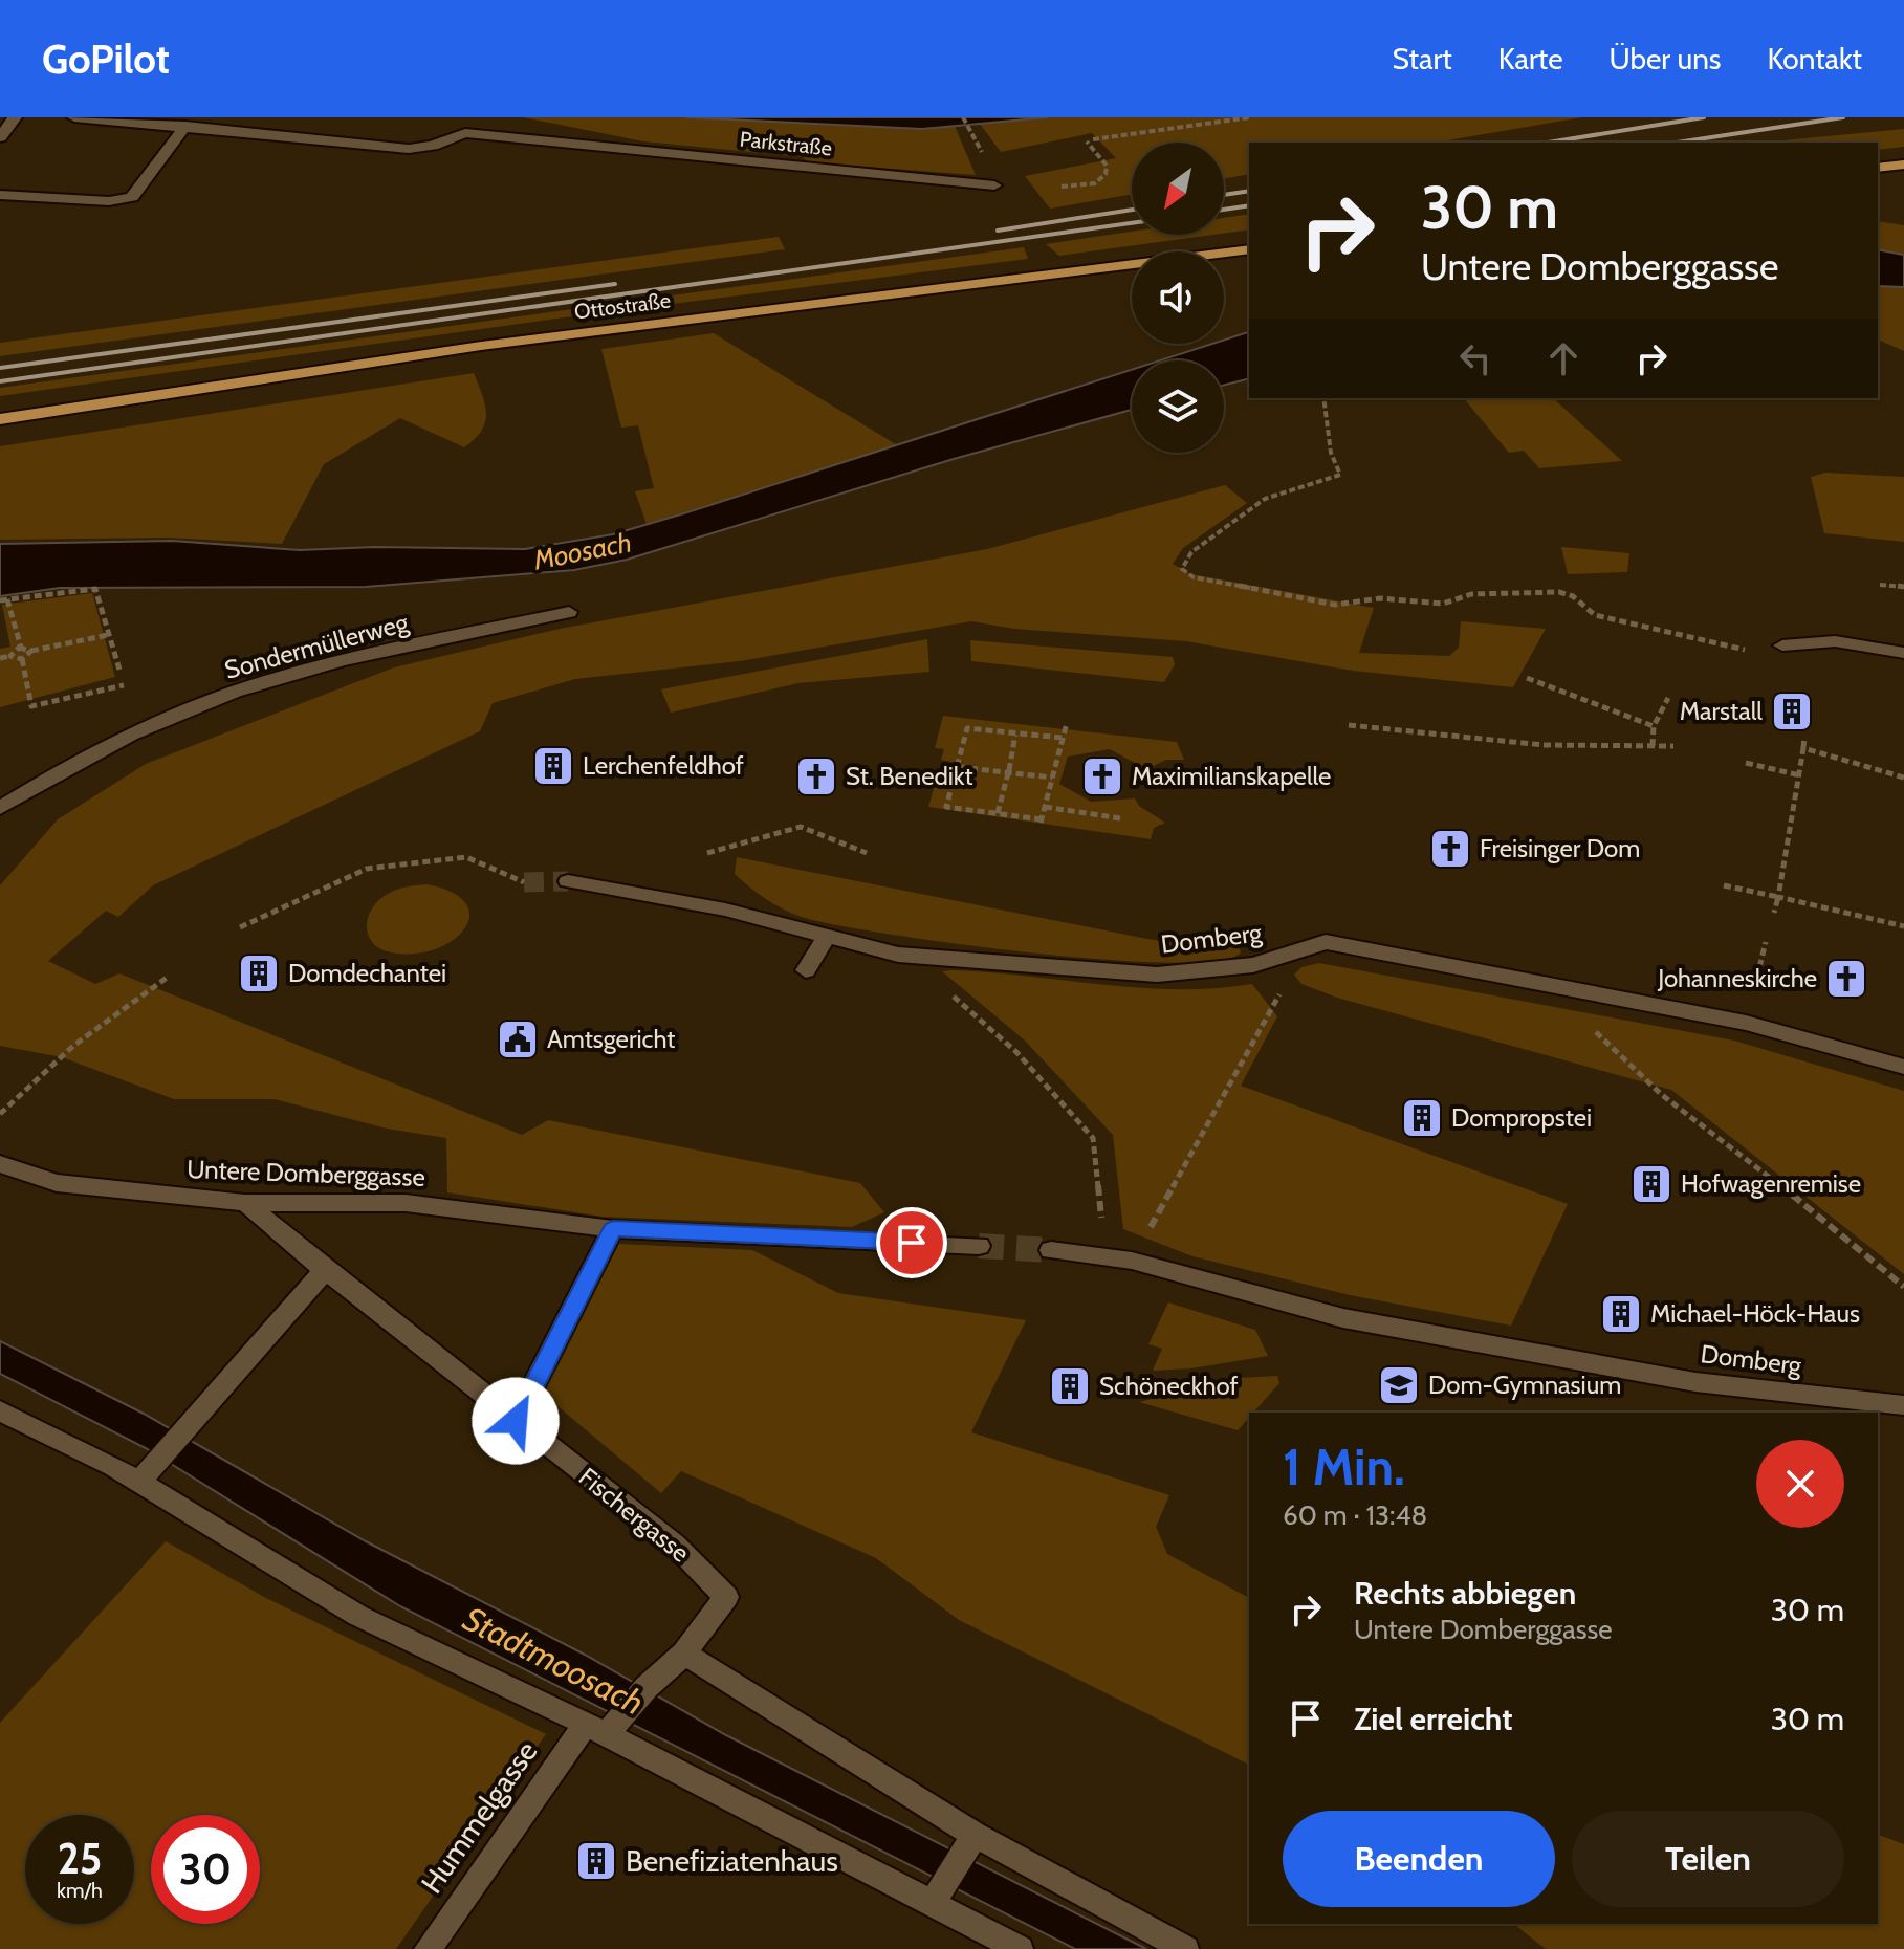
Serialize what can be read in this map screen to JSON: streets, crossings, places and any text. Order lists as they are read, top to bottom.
{
  "streets": {
    "main road": ["Ottostraße"],
    "street": [
      "Parkstraße",
      "Sondermüllerweg",
      "Domberg",
      "Untere Domberggasse",
      "Fischergasse",
      "Hummelgasse"
    ]
  },
  "crossings": [
    ["Untere Domberggasse", "Fischergasse"],
    ["Fischergasse", "Hummelgasse"]
  ],
  "water": ["Moosach", "Stadtmoosach"],
  "places": {
    "building": [
      "Marstall",
      "Lerchenfeldhof",
      "Domdechantei",
      "Dompropstei",
      "Hofwagenremise",
      "Michael-Höck-Haus",
      "Schöneckhof",
      "Benefiziatenhaus"
    ],
    "church": [
      "St. Benedikt",
      "Maximilianskapelle",
      "Freisinger Dom",
      "Johanneskirche"
    ],
    "public building": ["Amtsgericht"],
    "school or university": ["Dom-Gymnasium"]
  },
  "north": "bottom left",
  "page": {
    "header": "GoPilot",
    "nav": [
      "Start",
      "Karte",
      "Über uns",
      "Kontakt"
    ],
    "turn": ["30 m", "Untere Domberggasse"],
    "heading": ["1 Min.", "60 m · 13:48"],
    "list": [
      {
        "name": "Rechts abbiegen",
        "note": "Untere Domberggasse",
        "value": "30 m"
      },
      {
        "name": "Ziel erreicht",
        "value": "30 m"
      }
    ],
    "buttons": ["Beenden", "Teilen"],
    "speed": "25 km/h",
    "limit": "30"
  }
}
